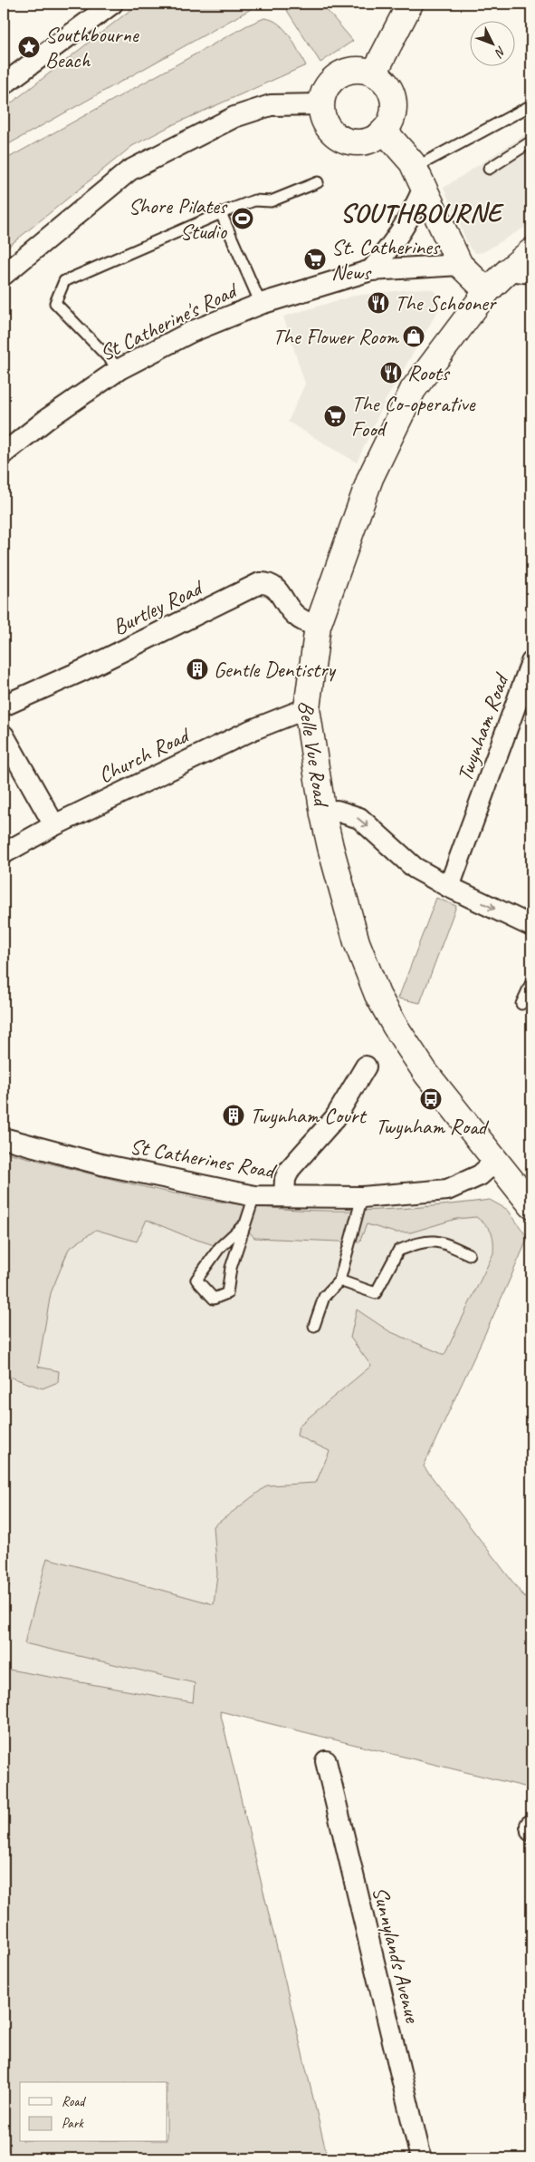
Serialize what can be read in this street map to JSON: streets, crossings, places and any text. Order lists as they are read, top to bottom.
{
  "streets": {
    "main road": ["Belle Vue Road"],
    "street": [
      "St Catherine's Road",
      "Burtley Road",
      "Twynham Road",
      "Church Road",
      "St Catherines Road",
      "Sunnylands Avenue"
    ]
  },
  "crossings": [
    ["Burtley Road", "Belle Vue Road"],
    ["Belle Vue Road", "Church Road"],
    ["Belle Vue Road", "St Catherines Road"]
  ],
  "districts": ["SOUTHBOURNE"],
  "places": {
    "place": ["Southbourne Beach"],
    "sports": ["Shore Pilates Studio"],
    "supermarket": ["St. Catherines News", "The Co-operative Food"],
    "restaurant": ["The Schooner", "Roots"],
    "shop": ["The Flower Room"],
    "building": ["Gentle Dentistry", "Twynham Court"],
    "bus stop": ["Twynham Road"]
  },
  "legend": ["Road", "Park"],
  "north": "bottom right"
}
